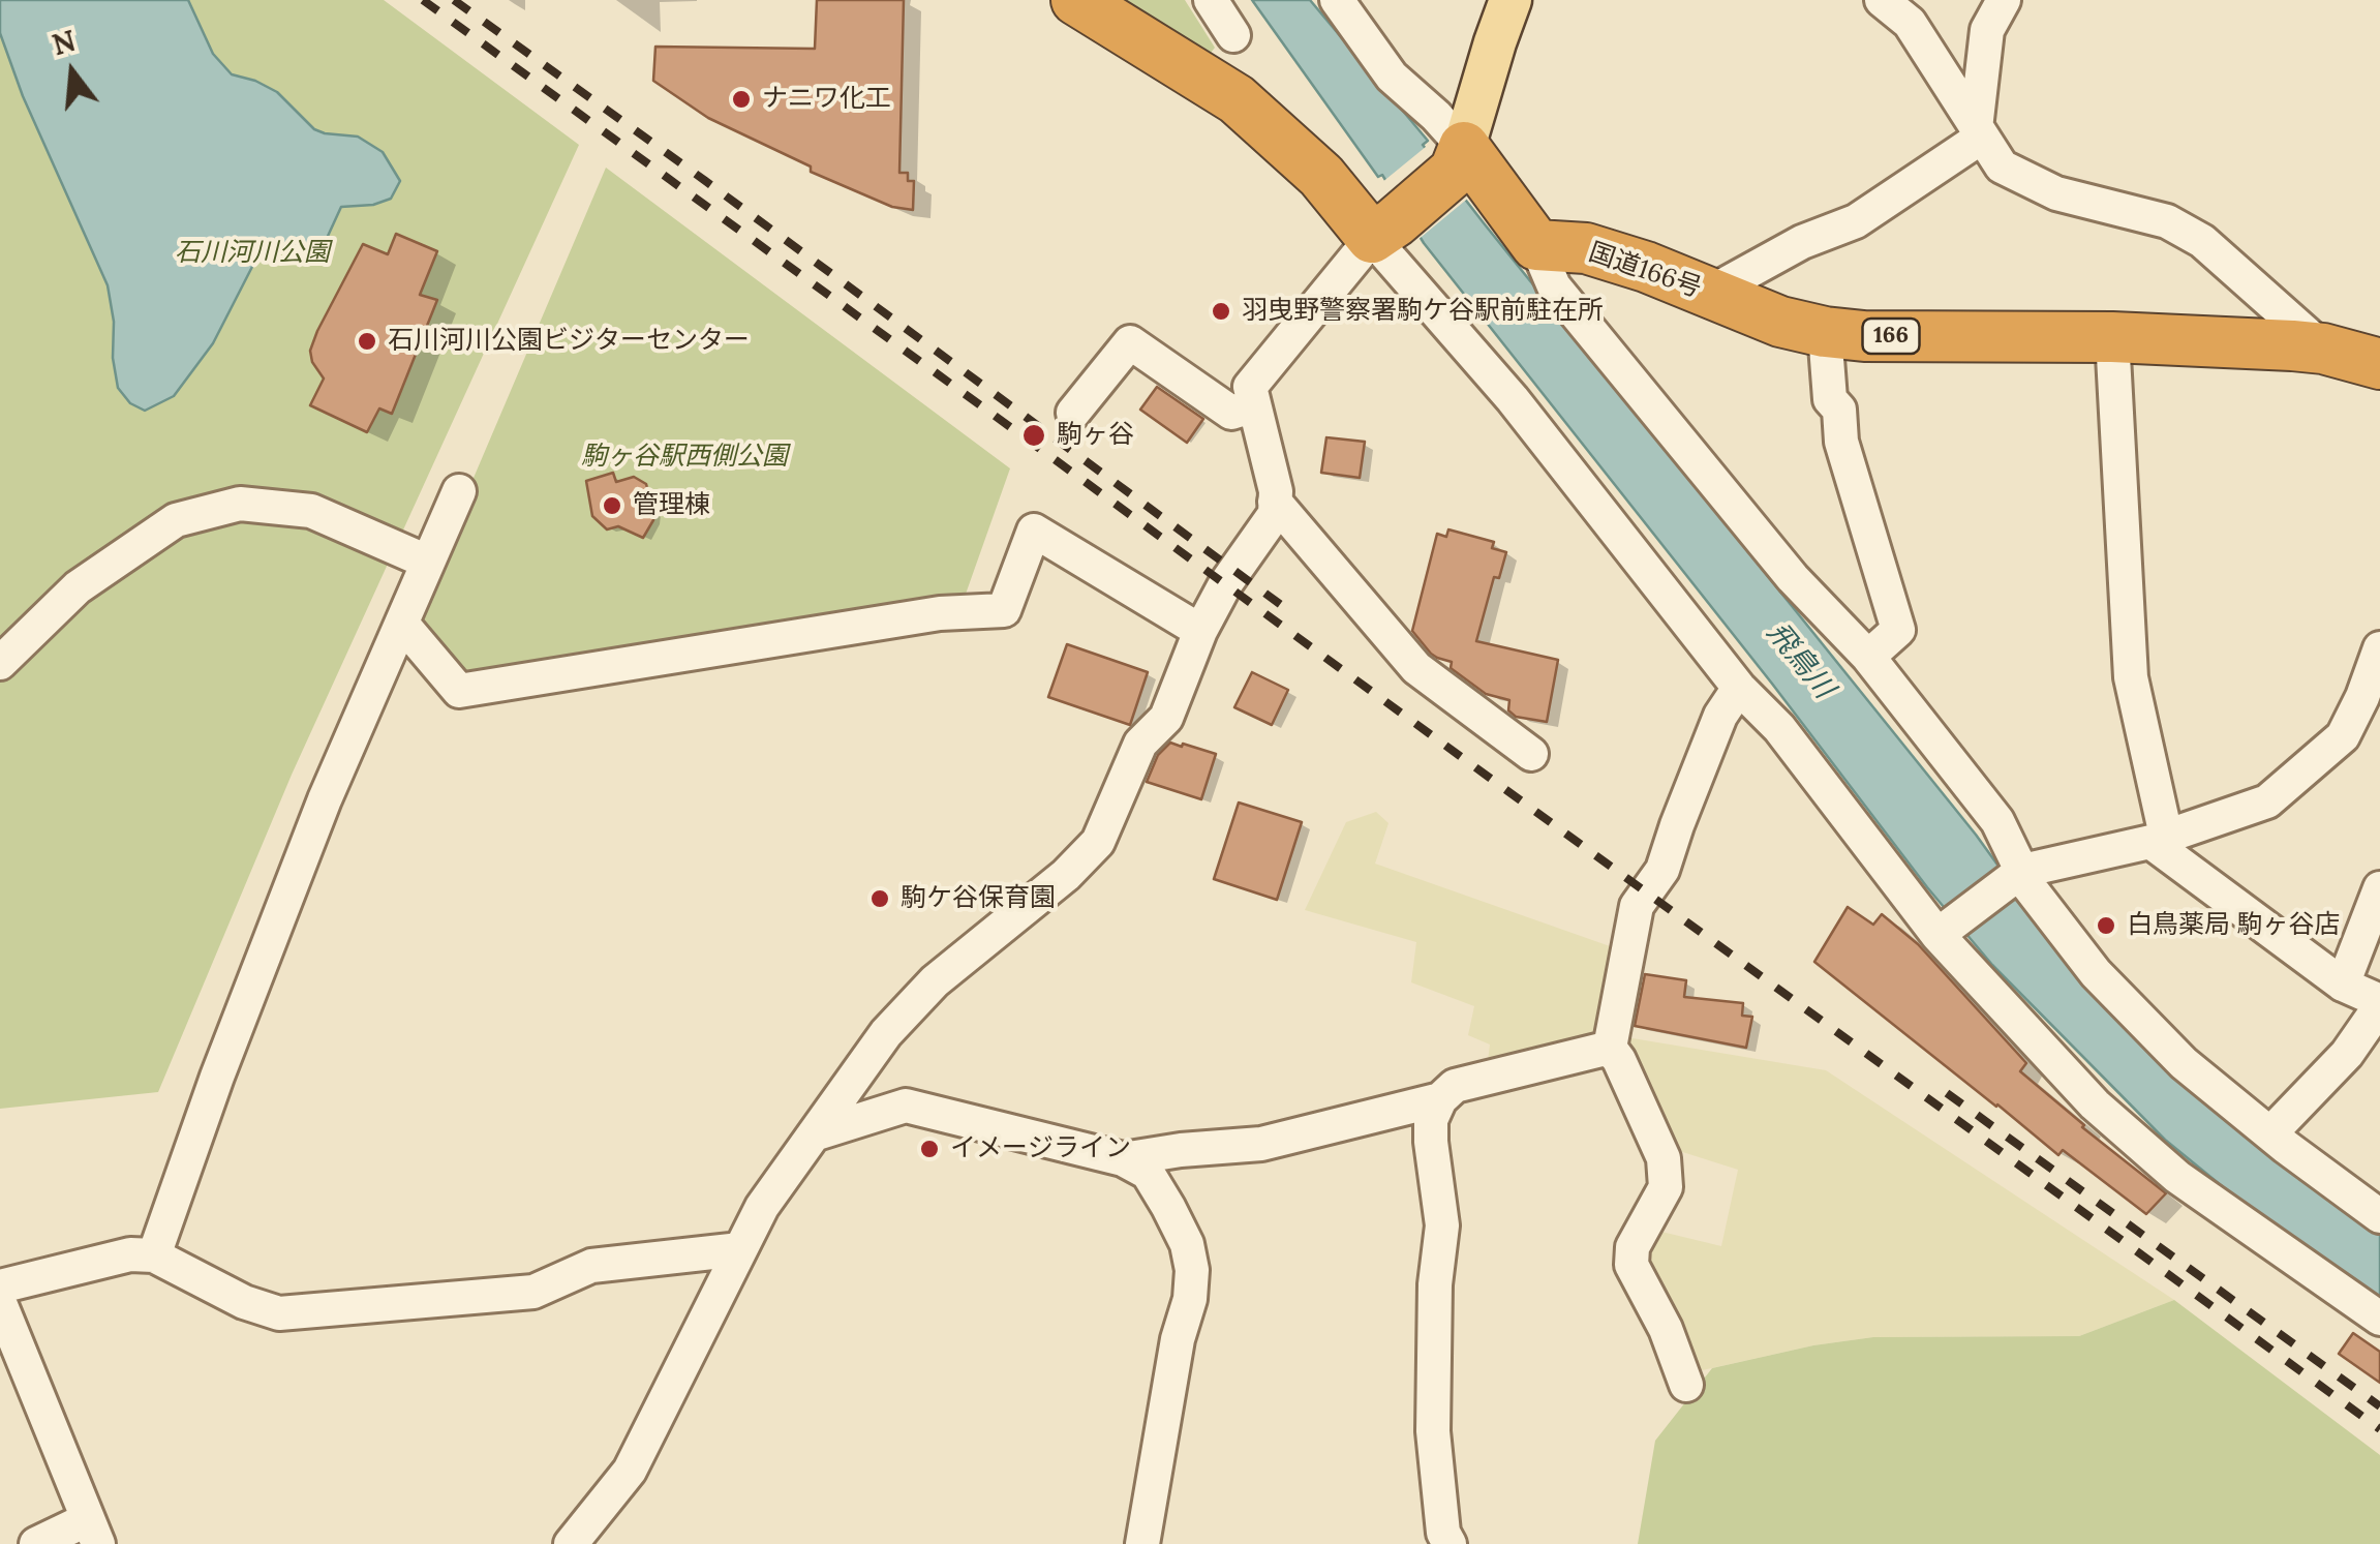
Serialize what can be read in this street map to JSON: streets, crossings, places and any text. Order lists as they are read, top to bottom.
{
  "streets": {
    "highway": ["国道166号", "166"]
  },
  "water": ["飛鳥川"],
  "parks": ["石川河川公園", "駒ヶ谷駅西側公園"],
  "places": [
    "ナニワ化工",
    "羽曳野警察署駒ケ谷駅前駐在所",
    "石川河川公園ビジターセンター",
    "駒ヶ谷",
    "管理棟",
    "駒ケ谷保育園",
    "白鳥薬局 駒ヶ谷店",
    "イメージライン"
  ],
  "north": "top"
}
